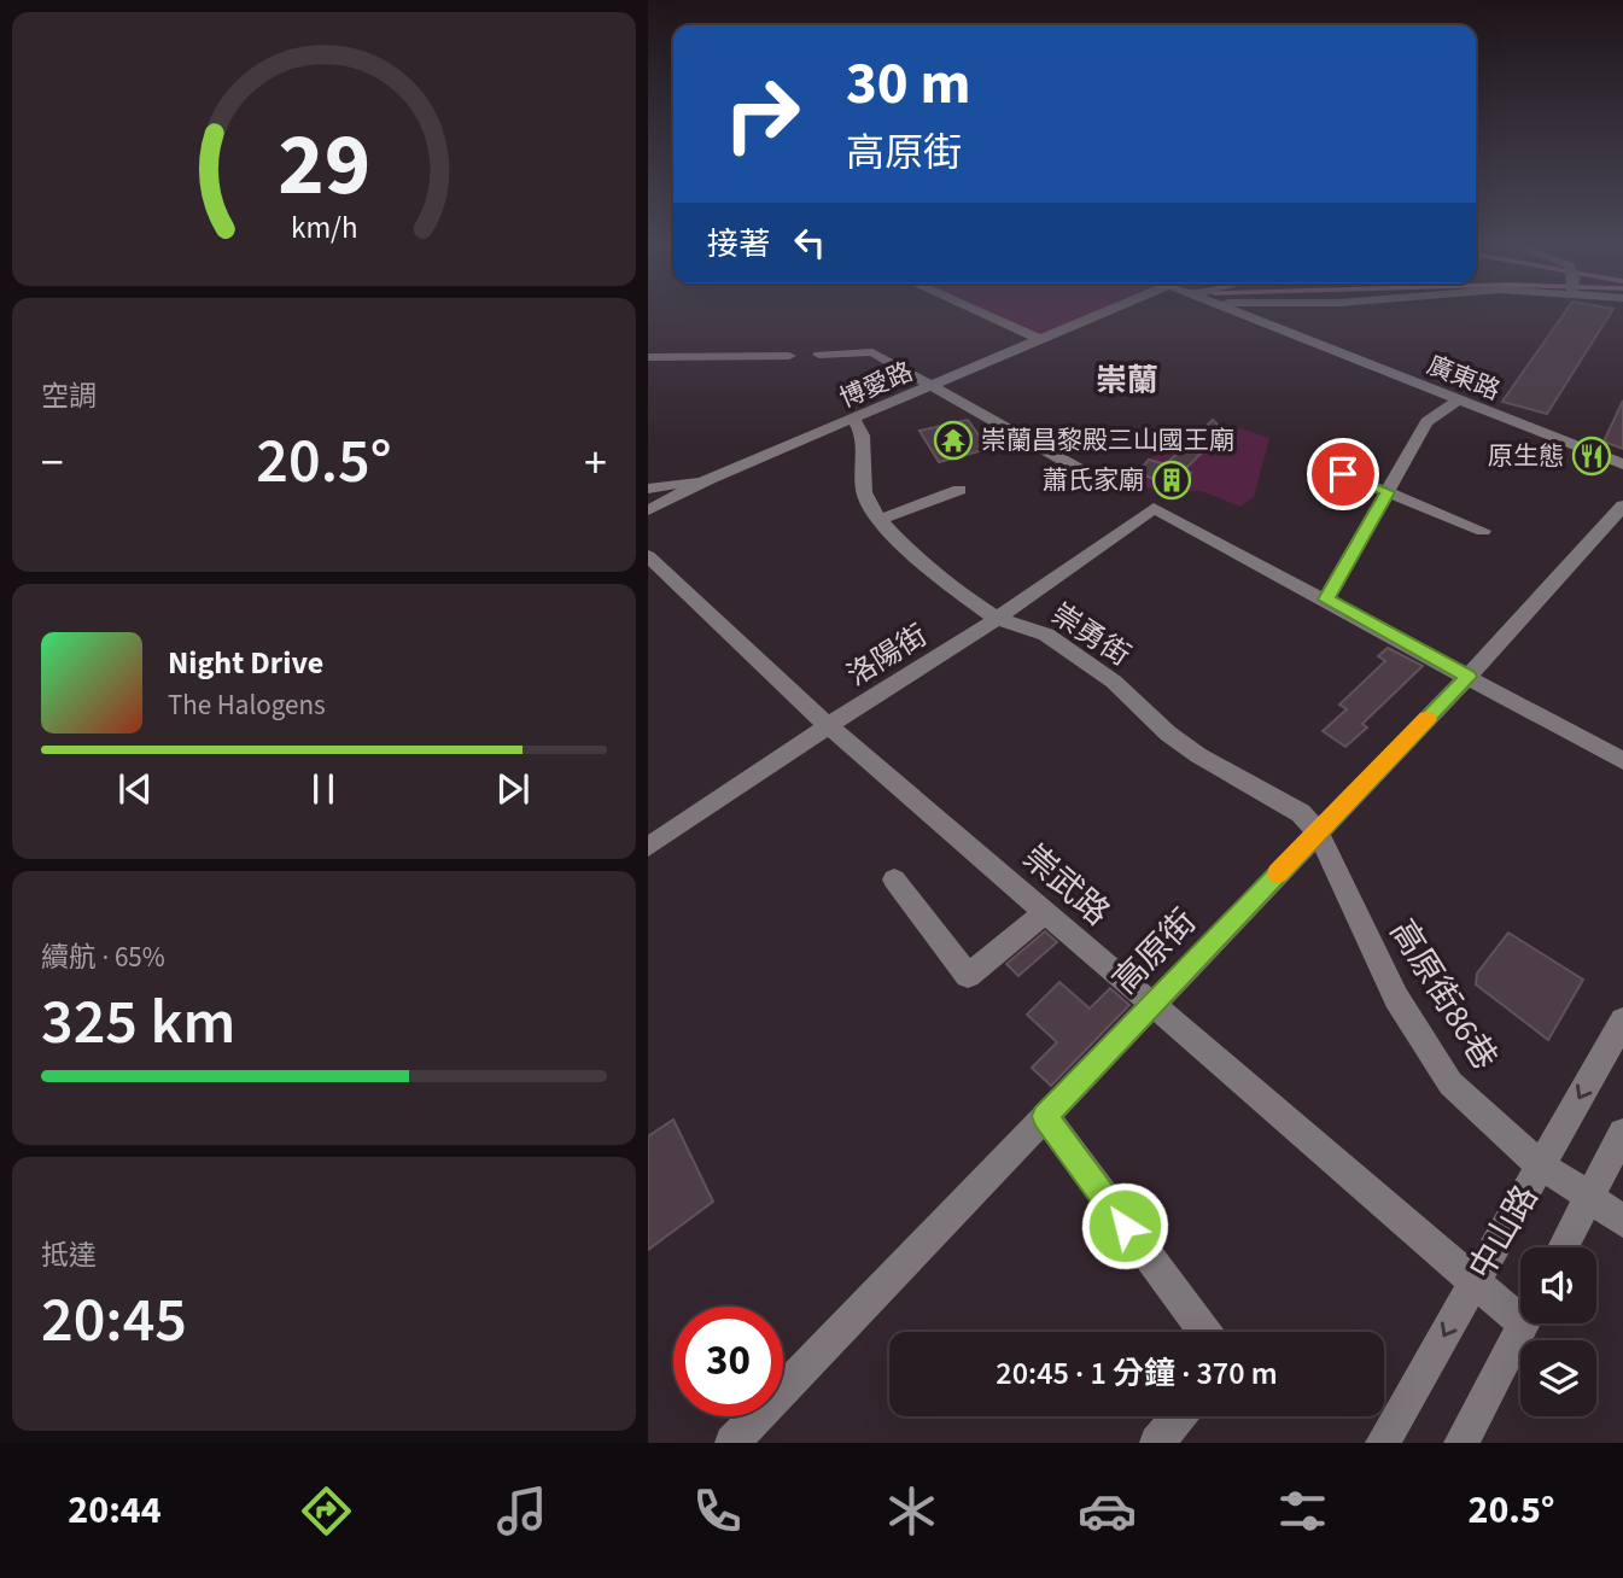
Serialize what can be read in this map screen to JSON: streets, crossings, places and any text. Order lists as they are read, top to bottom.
{
  "streets": {
    "street": [
      "廣東路",
      "博愛路",
      "崇勇街",
      "洛陽街",
      "崇武路",
      "高原街",
      "高原街86巷",
      "中山路"
    ]
  },
  "crossings": [
    ["博愛路", "崇勇街"],
    ["崇勇街", "洛陽街"],
    ["崇勇街", "高原街"],
    ["崇勇街", "高原街86巷"],
    ["洛陽街", "崇武路"],
    ["崇武路", "高原街"],
    ["崇武路", "中山路"],
    ["高原街", "高原街86巷"],
    ["高原街86巷", "中山路"]
  ],
  "districts": ["崇蘭"],
  "places": {
    "temple": ["崇蘭昌黎殿三山國王廟"],
    "restaurant": ["原生態"],
    "building": ["蕭氏家廟"]
  },
  "page": {
    "turn": ["30 m", "高原街"],
    "then": "接著",
    "tile": [
      "空調",
      ["續航 · 65%", "325 km"],
      ["抵達", "20:45"]
    ],
    "heat": ["−", "20.5°", "+"],
    "song": ["Night Drive", "The Halogens"],
    "limit": "30",
    "trip": "20:45 · 1 分鐘 · 370 m",
    "tabs": ["20:44", "20.5°"],
    "gauge": ["29", "km/h"]
  }
}
